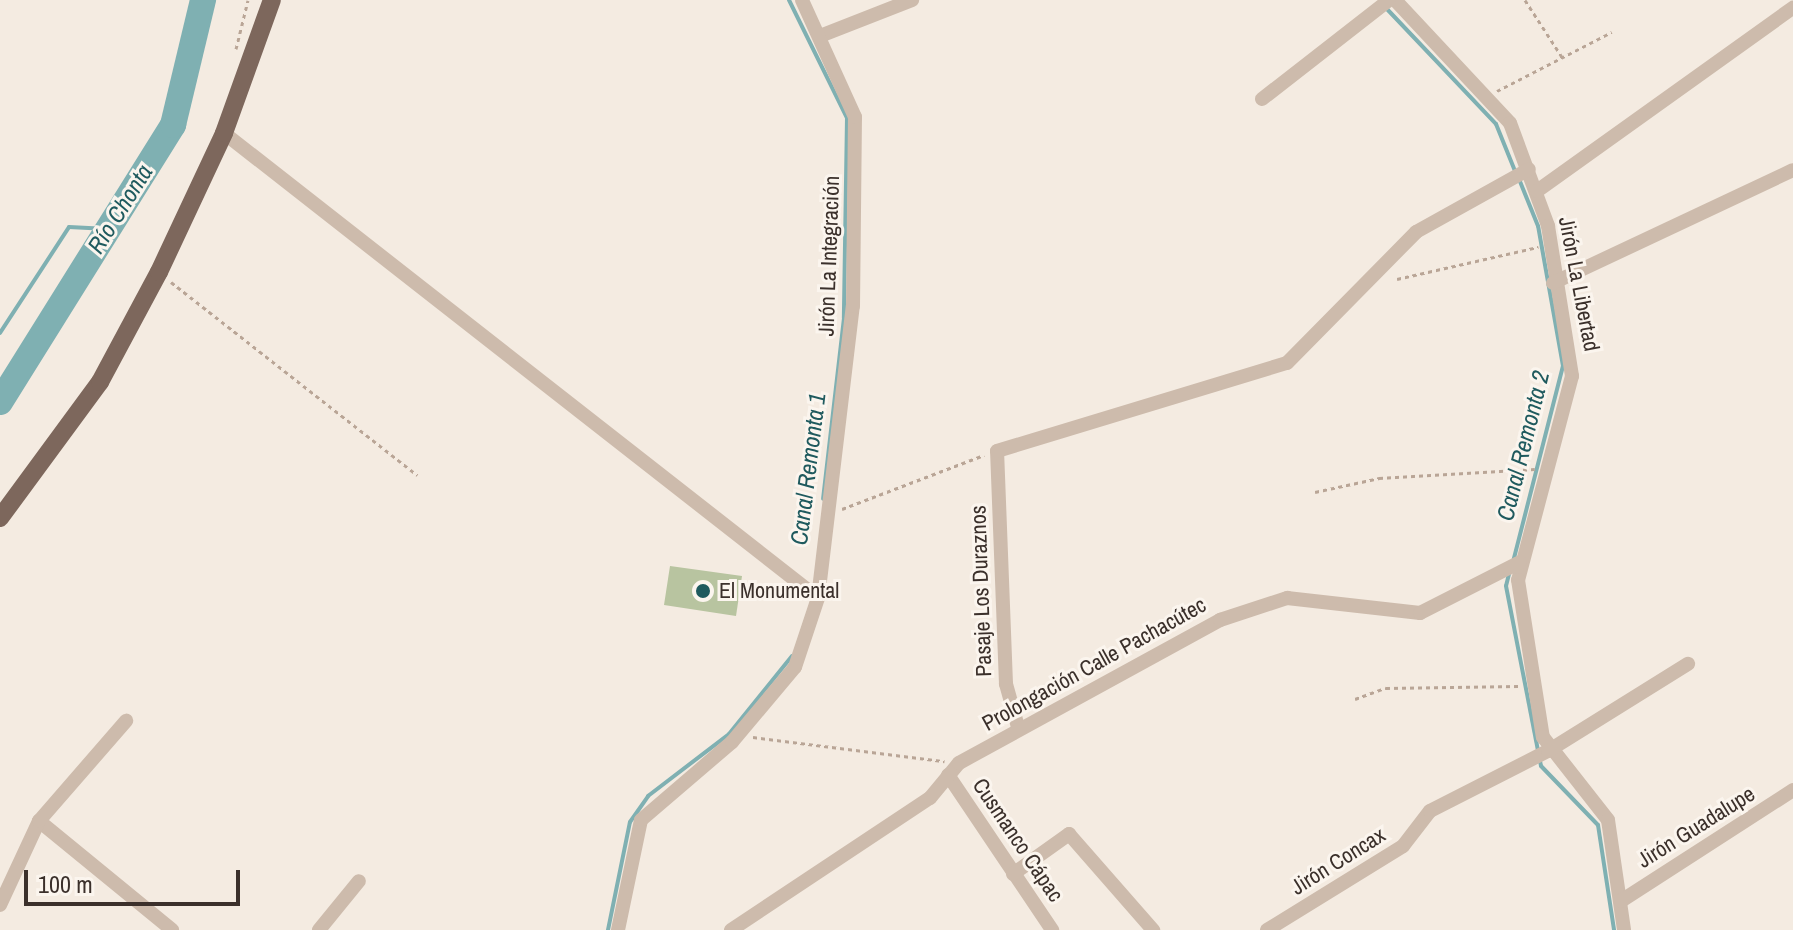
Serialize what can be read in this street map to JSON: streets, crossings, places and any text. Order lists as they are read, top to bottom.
{
  "streets": {
    "street": [
      "Jirón La Integración",
      "Jirón La Libertad",
      "Pasaje Los Duraznos",
      "Prolongación Calle Pachacútec",
      "Jirón Guadalupe",
      "Cusmanco Cápac",
      "Jirón Concax"
    ]
  },
  "crossings": [
    ["Jirón La Libertad", "Prolongación Calle Pachacútec"],
    ["Jirón La Libertad", "Jirón Concax"],
    ["Pasaje Los Duraznos", "Prolongación Calle Pachacútec"],
    ["Prolongación Calle Pachacútec", "Cusmanco Cápac"]
  ],
  "water": ["Río Chonta", "Canal Remonta 2", "Canal Remonta 1"],
  "places": ["El Monumental"],
  "scale_bar": "100 m"
}
